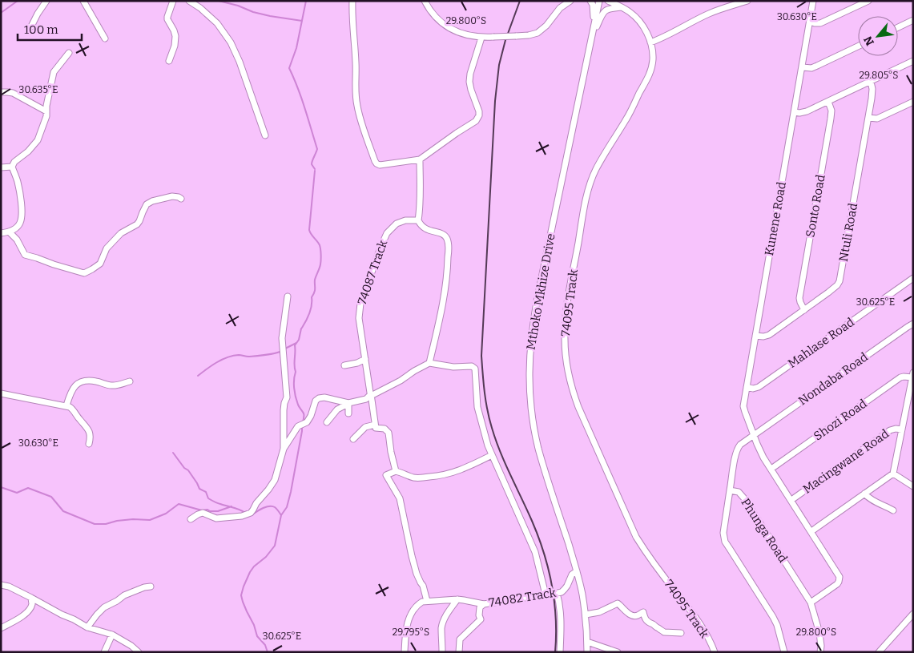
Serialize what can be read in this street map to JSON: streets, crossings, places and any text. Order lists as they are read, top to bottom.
{
  "streets": {
    "street": [
      "Sonto Road",
      "Kunene Road",
      "Ntuli Road",
      "74087 Track",
      "Mthoko Mkhize Drive",
      "74095 Track",
      "Mahlase Road",
      "Nondaba Road",
      "Shozi Road",
      "Macingwane Road",
      "Phunga Road",
      "74082 Track"
    ]
  },
  "crossings": [
    ["Sonto Road", "Ntuli Road"],
    ["Kunene Road", "Ntuli Road"],
    ["Kunene Road", "Mahlase Road"],
    ["Kunene Road", "Nondaba Road"],
    ["Kunene Road", "Shozi Road"],
    ["Kunene Road", "Macingwane Road"],
    ["Kunene Road", "Phunga Road"],
    ["Mthoko Mkhize Drive", "74082 Track"]
  ],
  "scale_bar": "100 m",
  "north": "bottom left",
  "coordinates": [
    "30.630°E",
    "29.800°S",
    "29.805°S",
    "30.635°E",
    "30.625°E",
    "29.795°S"
  ]
}
